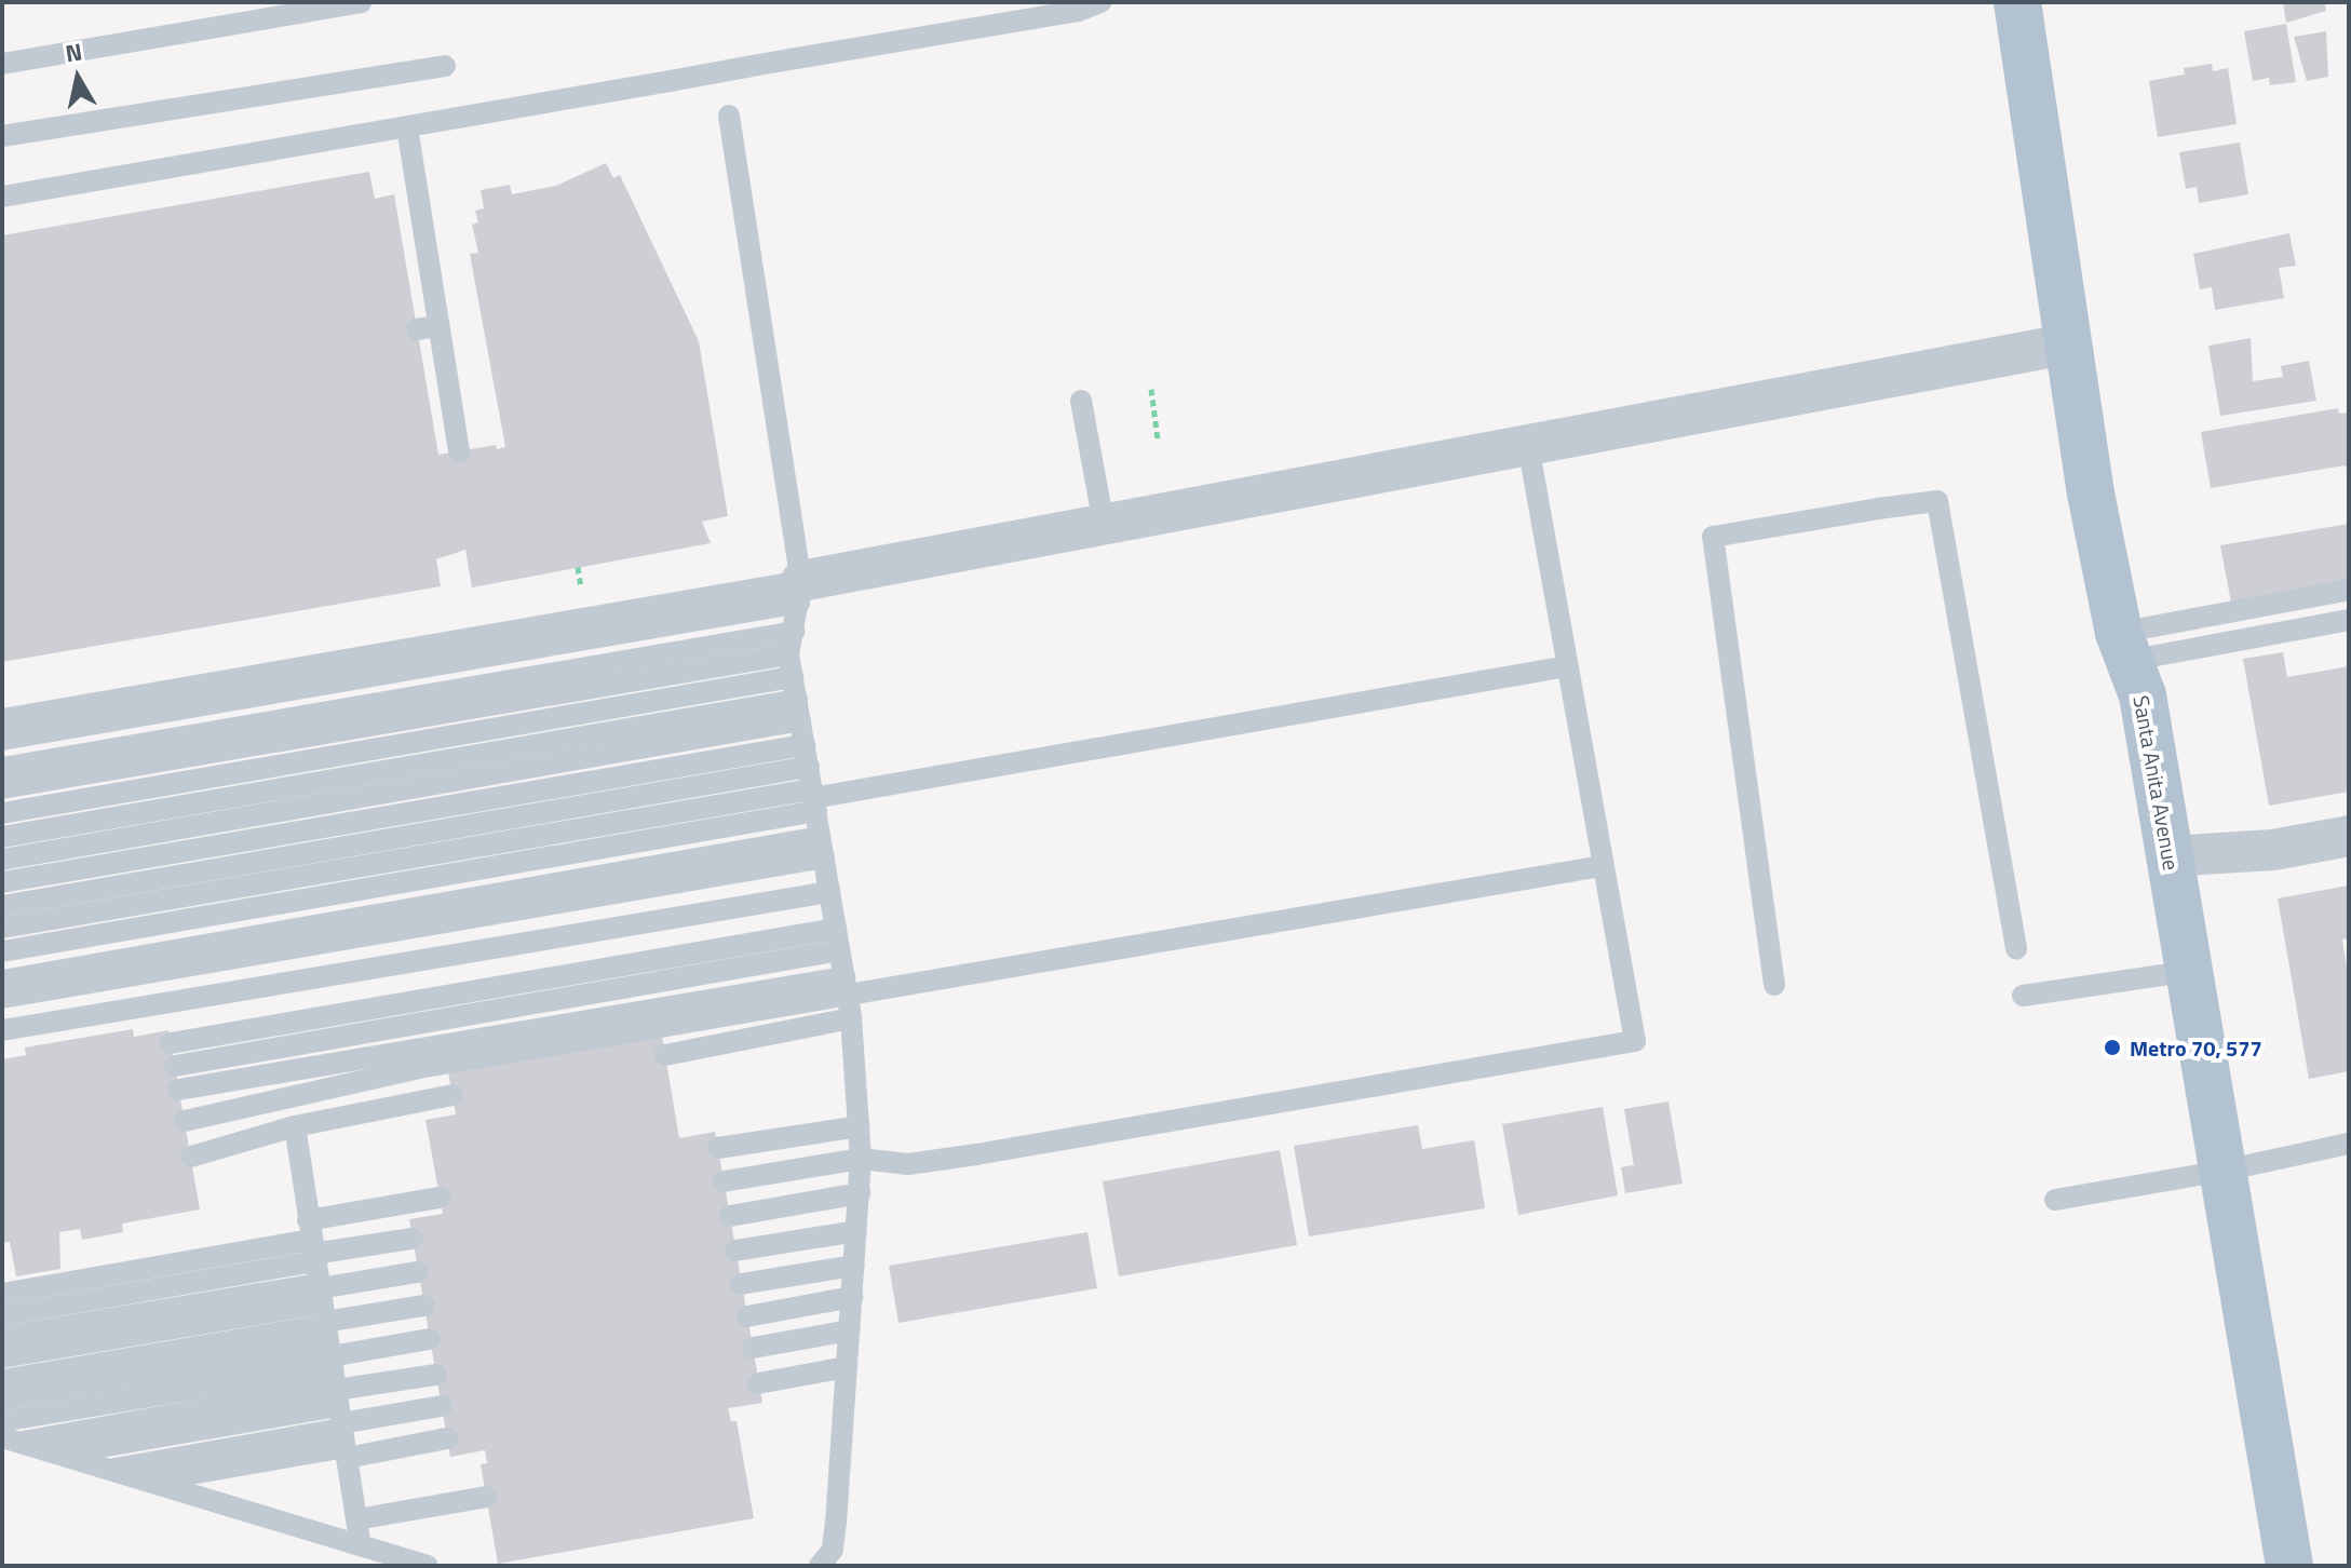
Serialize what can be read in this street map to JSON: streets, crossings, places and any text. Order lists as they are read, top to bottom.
{
  "streets": {
    "main road": ["Santa Anita Avenue"]
  },
  "places": ["Metro 70, 577"],
  "north": "top"
}
